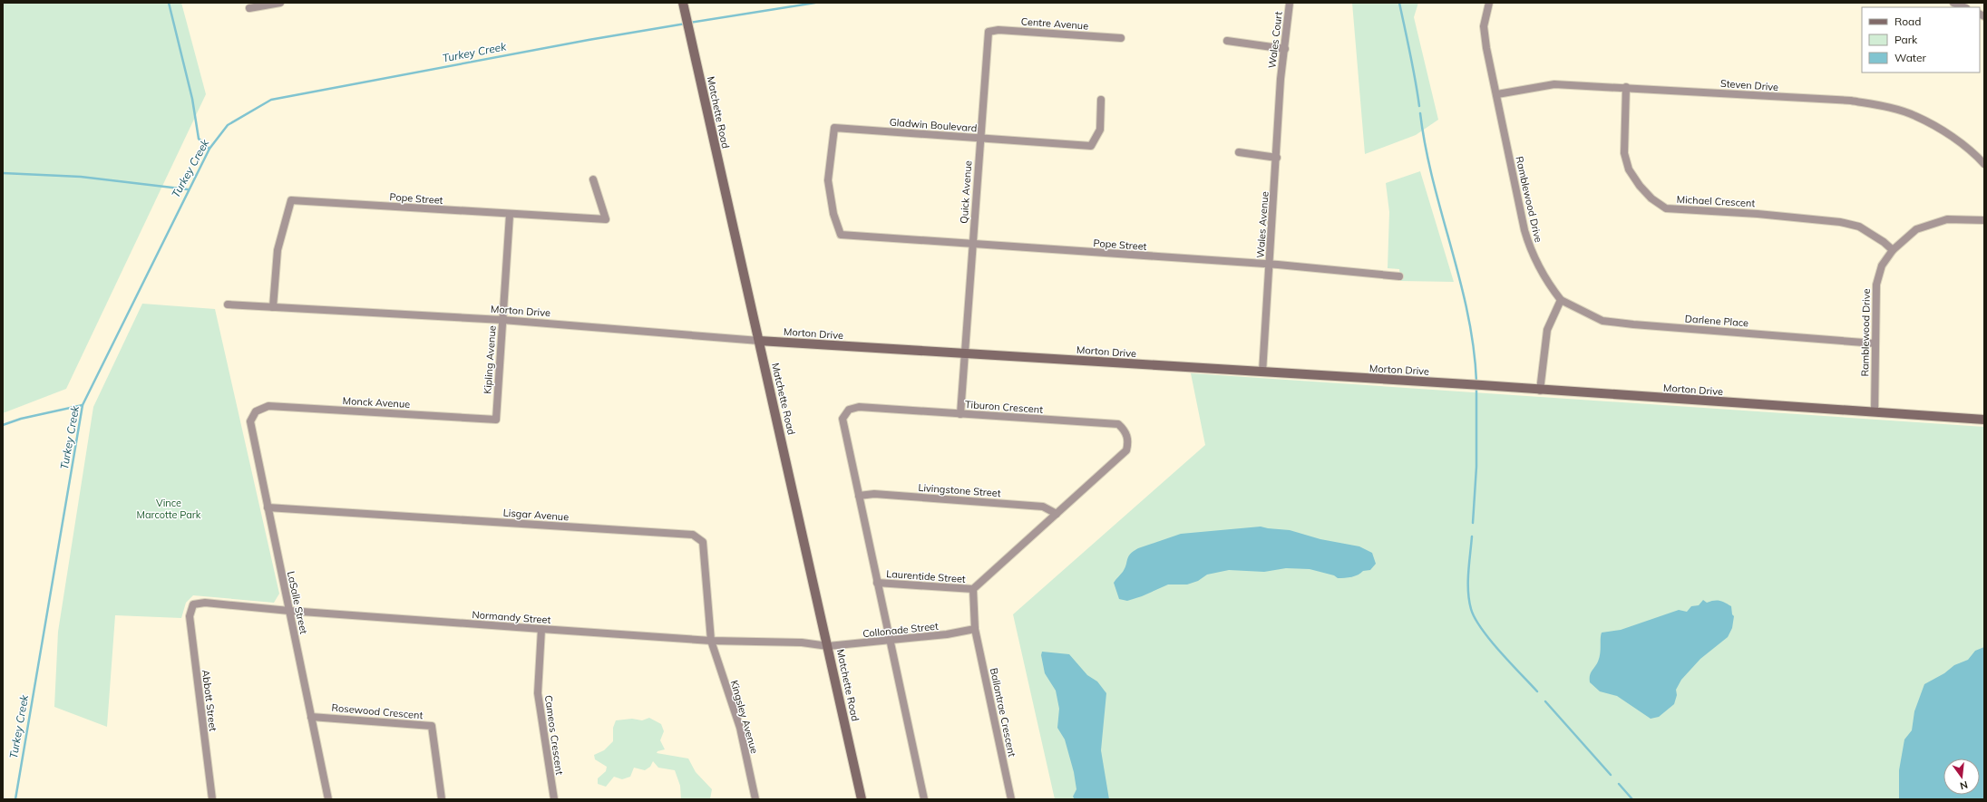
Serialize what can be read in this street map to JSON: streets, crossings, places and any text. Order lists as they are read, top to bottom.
{
  "streets": {
    "street": [
      "Centre Avenue",
      "Wales Court",
      "Steven Drive",
      "Matchette Road",
      "Gladwin Boulevard",
      "Quick Avenue",
      "Pope Street",
      "Ramblewood Drive",
      "Michael Crescent",
      "Wales Avenue",
      "Morton Drive",
      "Darlene Place",
      "Kipling Avenue",
      "Monck Avenue",
      "Tiburon Crescent",
      "Livingstone Street",
      "Lisgar Avenue",
      "Laurentide Street",
      "LaSalle Street",
      "Normandy Street",
      "Collonade Street",
      "Abbott Street",
      "Rosewood Crescent",
      "Ballantrae Crescent",
      "Kingsley Avenue",
      "Cameos Crescent"
    ]
  },
  "crossings": [
    ["Centre Avenue", "Quick Avenue"],
    ["Wales Court", "Wales Avenue"],
    ["Steven Drive", "Ramblewood Drive"],
    ["Steven Drive", "Michael Crescent"],
    ["Matchette Road", "Morton Drive"],
    ["Matchette Road", "Normandy Street"],
    ["Matchette Road", "Collonade Street"],
    ["Gladwin Boulevard", "Quick Avenue"],
    ["Gladwin Boulevard", "Pope Street"],
    ["Quick Avenue", "Pope Street"],
    ["Quick Avenue", "Morton Drive"],
    ["Quick Avenue", "Tiburon Crescent"],
    ["Pope Street", "Wales Avenue"],
    ["Pope Street", "Morton Drive"],
    ["Pope Street", "Kipling Avenue"],
    ["Ramblewood Drive", "Michael Crescent"],
    ["Ramblewood Drive", "Morton Drive"],
    ["Ramblewood Drive", "Darlene Place"],
    ["Wales Avenue", "Morton Drive"],
    ["Morton Drive", "Kipling Avenue"],
    ["Kipling Avenue", "Monck Avenue"],
    ["Monck Avenue", "LaSalle Street"],
    ["Tiburon Crescent", "Livingstone Street"],
    ["Tiburon Crescent", "Laurentide Street"],
    ["Tiburon Crescent", "Collonade Street"],
    ["Lisgar Avenue", "LaSalle Street"],
    ["Lisgar Avenue", "Normandy Street"],
    ["Lisgar Avenue", "Kingsley Avenue"],
    ["LaSalle Street", "Normandy Street"],
    ["LaSalle Street", "Rosewood Crescent"],
    ["Normandy Street", "Collonade Street"],
    ["Normandy Street", "Abbott Street"],
    ["Normandy Street", "Kingsley Avenue"],
    ["Normandy Street", "Cameos Crescent"],
    ["Collonade Street", "Ballantrae Crescent"]
  ],
  "water": ["Turkey Creek"],
  "parks": ["Vince Marcotte Park"],
  "legend": ["Road", "Park", "Water"],
  "north": "bottom"
}
